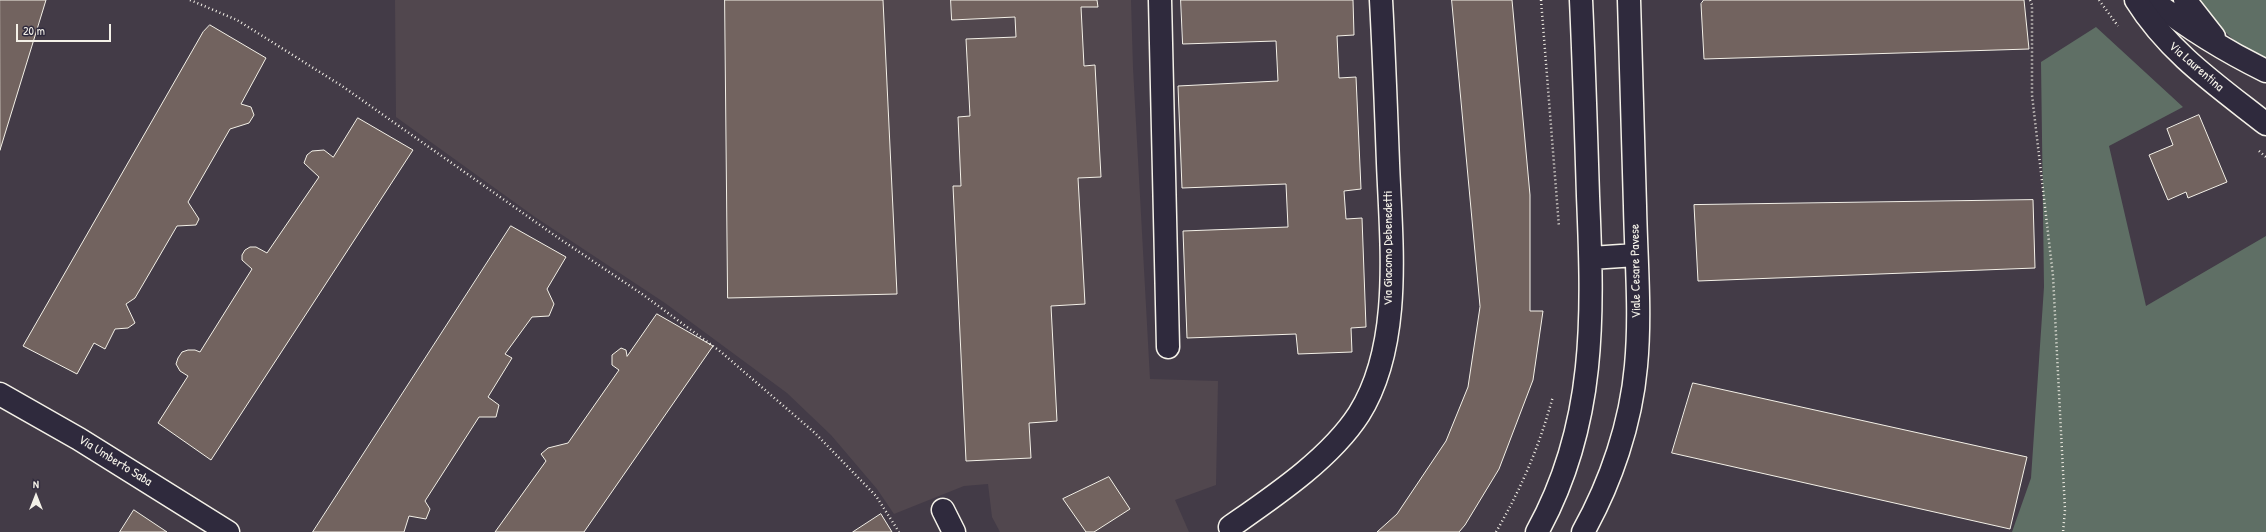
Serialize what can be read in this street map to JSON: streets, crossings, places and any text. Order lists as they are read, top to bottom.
{
  "streets": {
    "street": [
      "Via Laurentina",
      "Via Giacomo Debenedetti",
      "Viale Cesare Pavese",
      "Via Umberto Saba"
    ]
  },
  "scale_bar": "20 m",
  "north": "top"
}
